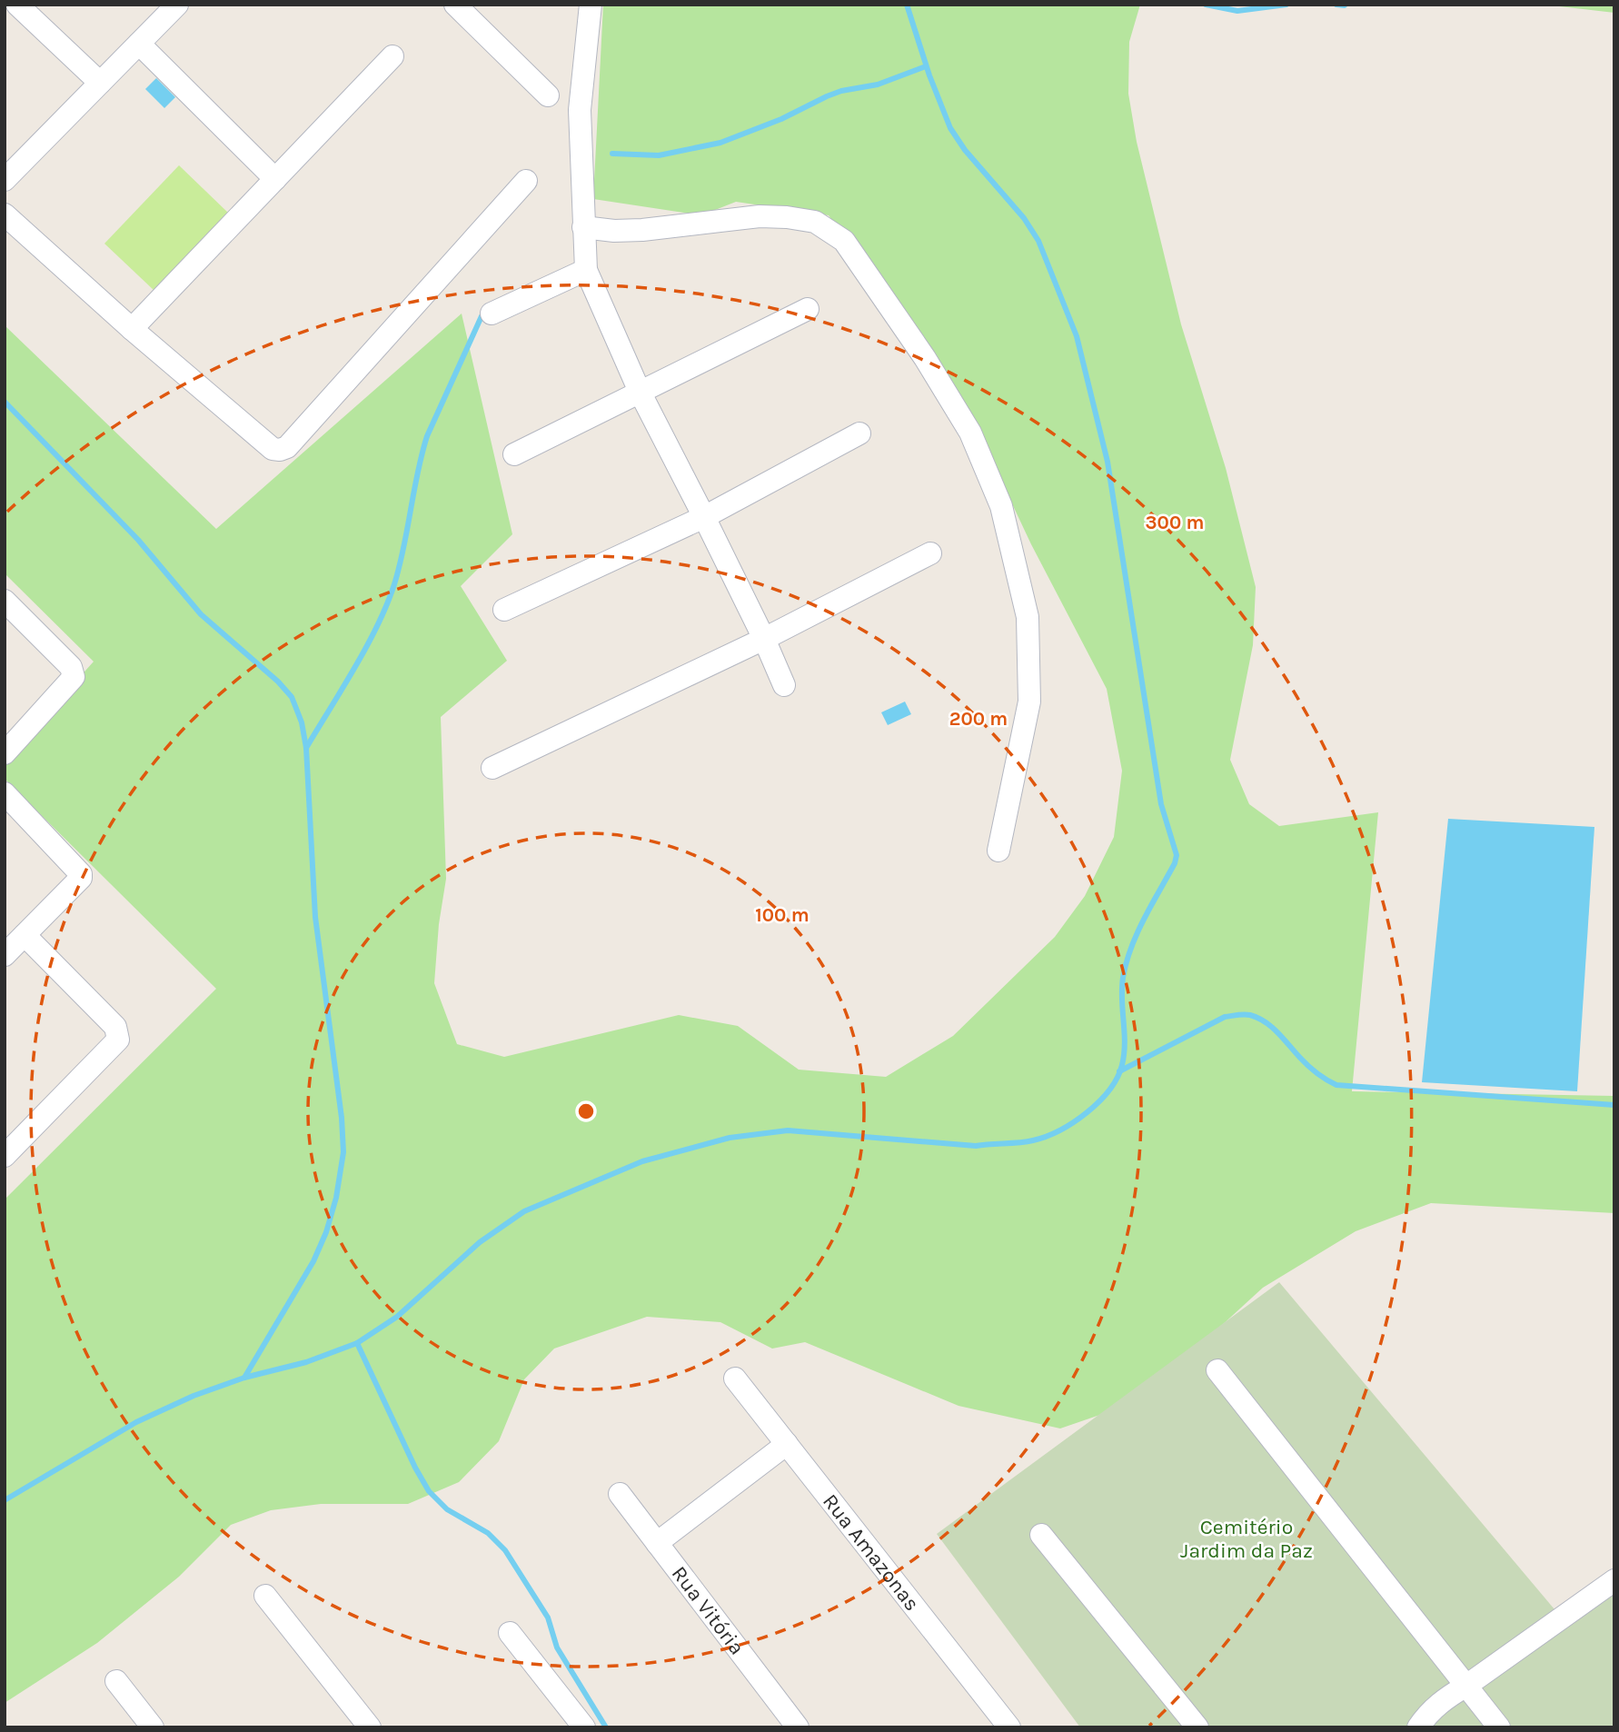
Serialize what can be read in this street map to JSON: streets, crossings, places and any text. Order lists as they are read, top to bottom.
{
  "streets": {
    "street": ["Rua Amazonas", "Rua Vitória"]
  },
  "parks": ["Cemitério Jardim da Paz"],
  "rings": ["300 m", "200 m", "100 m"]
}
